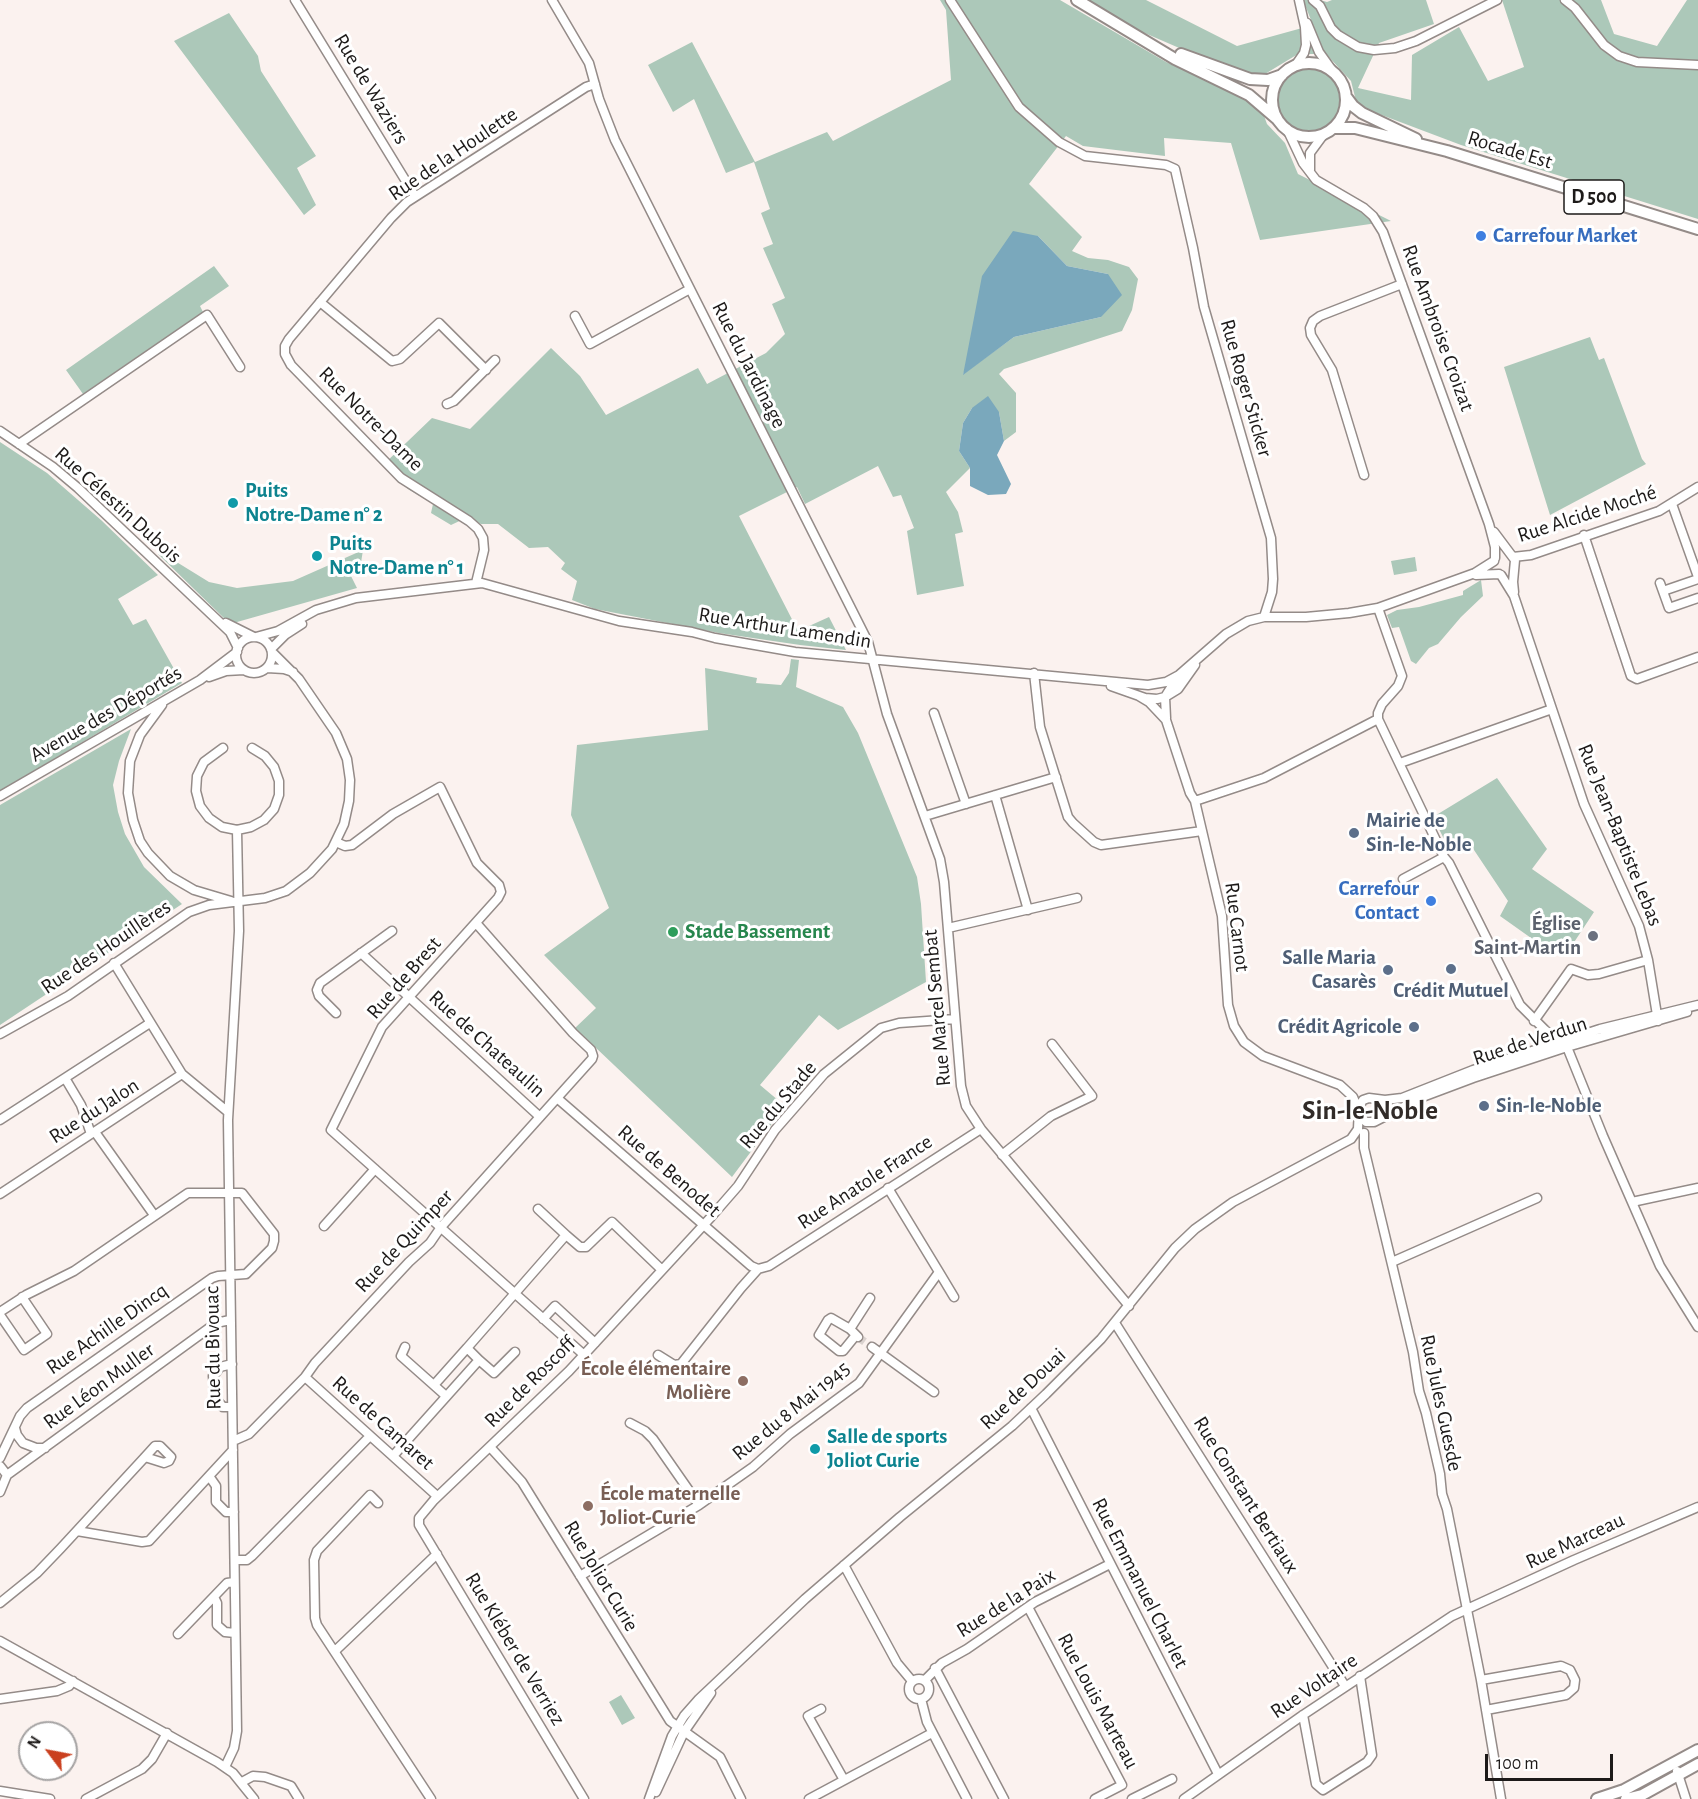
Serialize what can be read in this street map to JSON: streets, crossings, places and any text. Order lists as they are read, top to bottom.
{
  "streets": {
    "main road": ["Rocade Est", "D 500"],
    "street": [
      "Rue de Waziers",
      "Rue de la Houlette",
      "Rue Ambroise Croizat",
      "Rue du Jardinage",
      "Rue Roger Sticker",
      "Rue Notre-Dame",
      "Rue Célestin Dubois",
      "Rue Alcide Moché",
      "Rue Arthur Lamendin",
      "Avenue des Déportés",
      "Rue Jean-Baptiste Lebas",
      "Rue Carnot",
      "Rue des Houillères",
      "Rue de Brest",
      "Rue Marcel Sembat",
      "Rue de Verdun",
      "Rue de Chateaulin",
      "Rue du Stade",
      "Rue du Jalon",
      "Rue de Benodet",
      "Rue Anatole France",
      "Rue de Quimper",
      "Rue Achille Dincq",
      "Rue du Bivouac",
      "Rue de Roscoff",
      "Rue Léon Muller",
      "Rue de Douai",
      "Rue Jules Guesde",
      "Rue du 8 Mai 1945",
      "Rue de Camaret",
      "Rue Constant Bertiaux",
      "Rue Marceau",
      "Rue Joliot Curie",
      "Rue Emmanuel Charlet",
      "Rue de la Paix",
      "Rue Kléber de Verriez",
      "Rue Voltaire",
      "Rue Louis Marteau"
    ]
  },
  "crossings": [
    ["Rue de Waziers", "Rue de la Houlette"],
    ["Rocade Est", "D 500"],
    ["Rue de la Houlette", "Rue du Jardinage"],
    ["Rue de la Houlette", "Rue Notre-Dame"],
    ["D 500", "Rue Ambroise Croizat"],
    ["Rue Ambroise Croizat", "Rue Alcide Moché"],
    ["Rue Ambroise Croizat", "Rue Jean-Baptiste Lebas"],
    ["Rue du Jardinage", "Rue Arthur Lamendin"],
    ["Rue du Jardinage", "Rue Marcel Sembat"],
    ["Rue Roger Sticker", "Rue Alcide Moché"],
    ["Rue Notre-Dame", "Rue Arthur Lamendin"],
    ["Rue Célestin Dubois", "Avenue des Déportés"],
    ["Rue Célestin Dubois", "Rue des Houillères"],
    ["Rue Alcide Moché", "Rue Jean-Baptiste Lebas"],
    ["Rue Arthur Lamendin", "Rue Marcel Sembat"],
    ["Avenue des Déportés", "Rue des Houillères"],
    ["Rue Jean-Baptiste Lebas", "Rue de Verdun"],
    ["Rue Carnot", "Rue de Verdun"],
    ["Rue Carnot", "Rue de Douai"],
    ["Rue des Houillères", "Rue de Brest"],
    ["Rue des Houillères", "Rue du Bivouac"],
    ["Rue de Brest", "Rue de Chateaulin"],
    ["Rue de Brest", "Rue de Quimper"],
    ["Rue Marcel Sembat", "Rue du Stade"],
    ["Rue Marcel Sembat", "Rue Anatole France"],
    ["Rue Marcel Sembat", "Rue de Douai"],
    ["Rue de Verdun", "Rue de Douai"],
    ["Rue de Chateaulin", "Rue de Quimper"],
    ["Rue du Stade", "Rue de Benodet"],
    ["Rue du Stade", "Rue de Roscoff"],
    ["Rue de Benodet", "Rue Anatole France"],
    ["Rue de Benodet", "Rue de Quimper"],
    ["Rue de Quimper", "Rue du Bivouac"],
    ["Rue de Quimper", "Rue de Camaret"],
    ["Rue Achille Dincq", "Rue du Bivouac"],
    ["Rue du Bivouac", "Rue Léon Muller"],
    ["Rue de Roscoff", "Rue de Camaret"],
    ["Rue de Roscoff", "Rue Joliot Curie"],
    ["Rue de Roscoff", "Rue Kléber de Verriez"],
    ["Rue de Douai", "Rue Jules Guesde"],
    ["Rue de Douai", "Rue Constant Bertiaux"],
    ["Rue de Douai", "Rue Joliot Curie"],
    ["Rue de Douai", "Rue Emmanuel Charlet"],
    ["Rue Jules Guesde", "Rue Marceau"],
    ["Rue Jules Guesde", "Rue Voltaire"],
    ["Rue du 8 Mai 1945", "Rue Joliot Curie"],
    ["Rue Constant Bertiaux", "Rue Voltaire"],
    ["Rue Marceau", "Rue Voltaire"],
    ["Rue Emmanuel Charlet", "Rue de la Paix"],
    ["Rue Emmanuel Charlet", "Rue Voltaire"],
    ["Rue de la Paix", "Rue Louis Marteau"]
  ],
  "districts": ["Sin-le-Noble"],
  "places": [
    "Carrefour Market",
    "Puits Notre-Dame n° 2",
    "Puits Notre-Dame n° 1",
    "Mairie de Sin-le-Noble",
    "Carrefour Contact",
    "Stade Bassement",
    "Église Saint-Martin",
    "Crédit Mutuel",
    "Salle Maria Casarès",
    "Crédit Agricole",
    "Sin-le-Noble",
    "École élémentaire Molière",
    "Salle de sports Joliot Curie",
    "École maternelle Joliot-Curie"
  ],
  "scale_bar": "100 m",
  "north": "top left"
}
